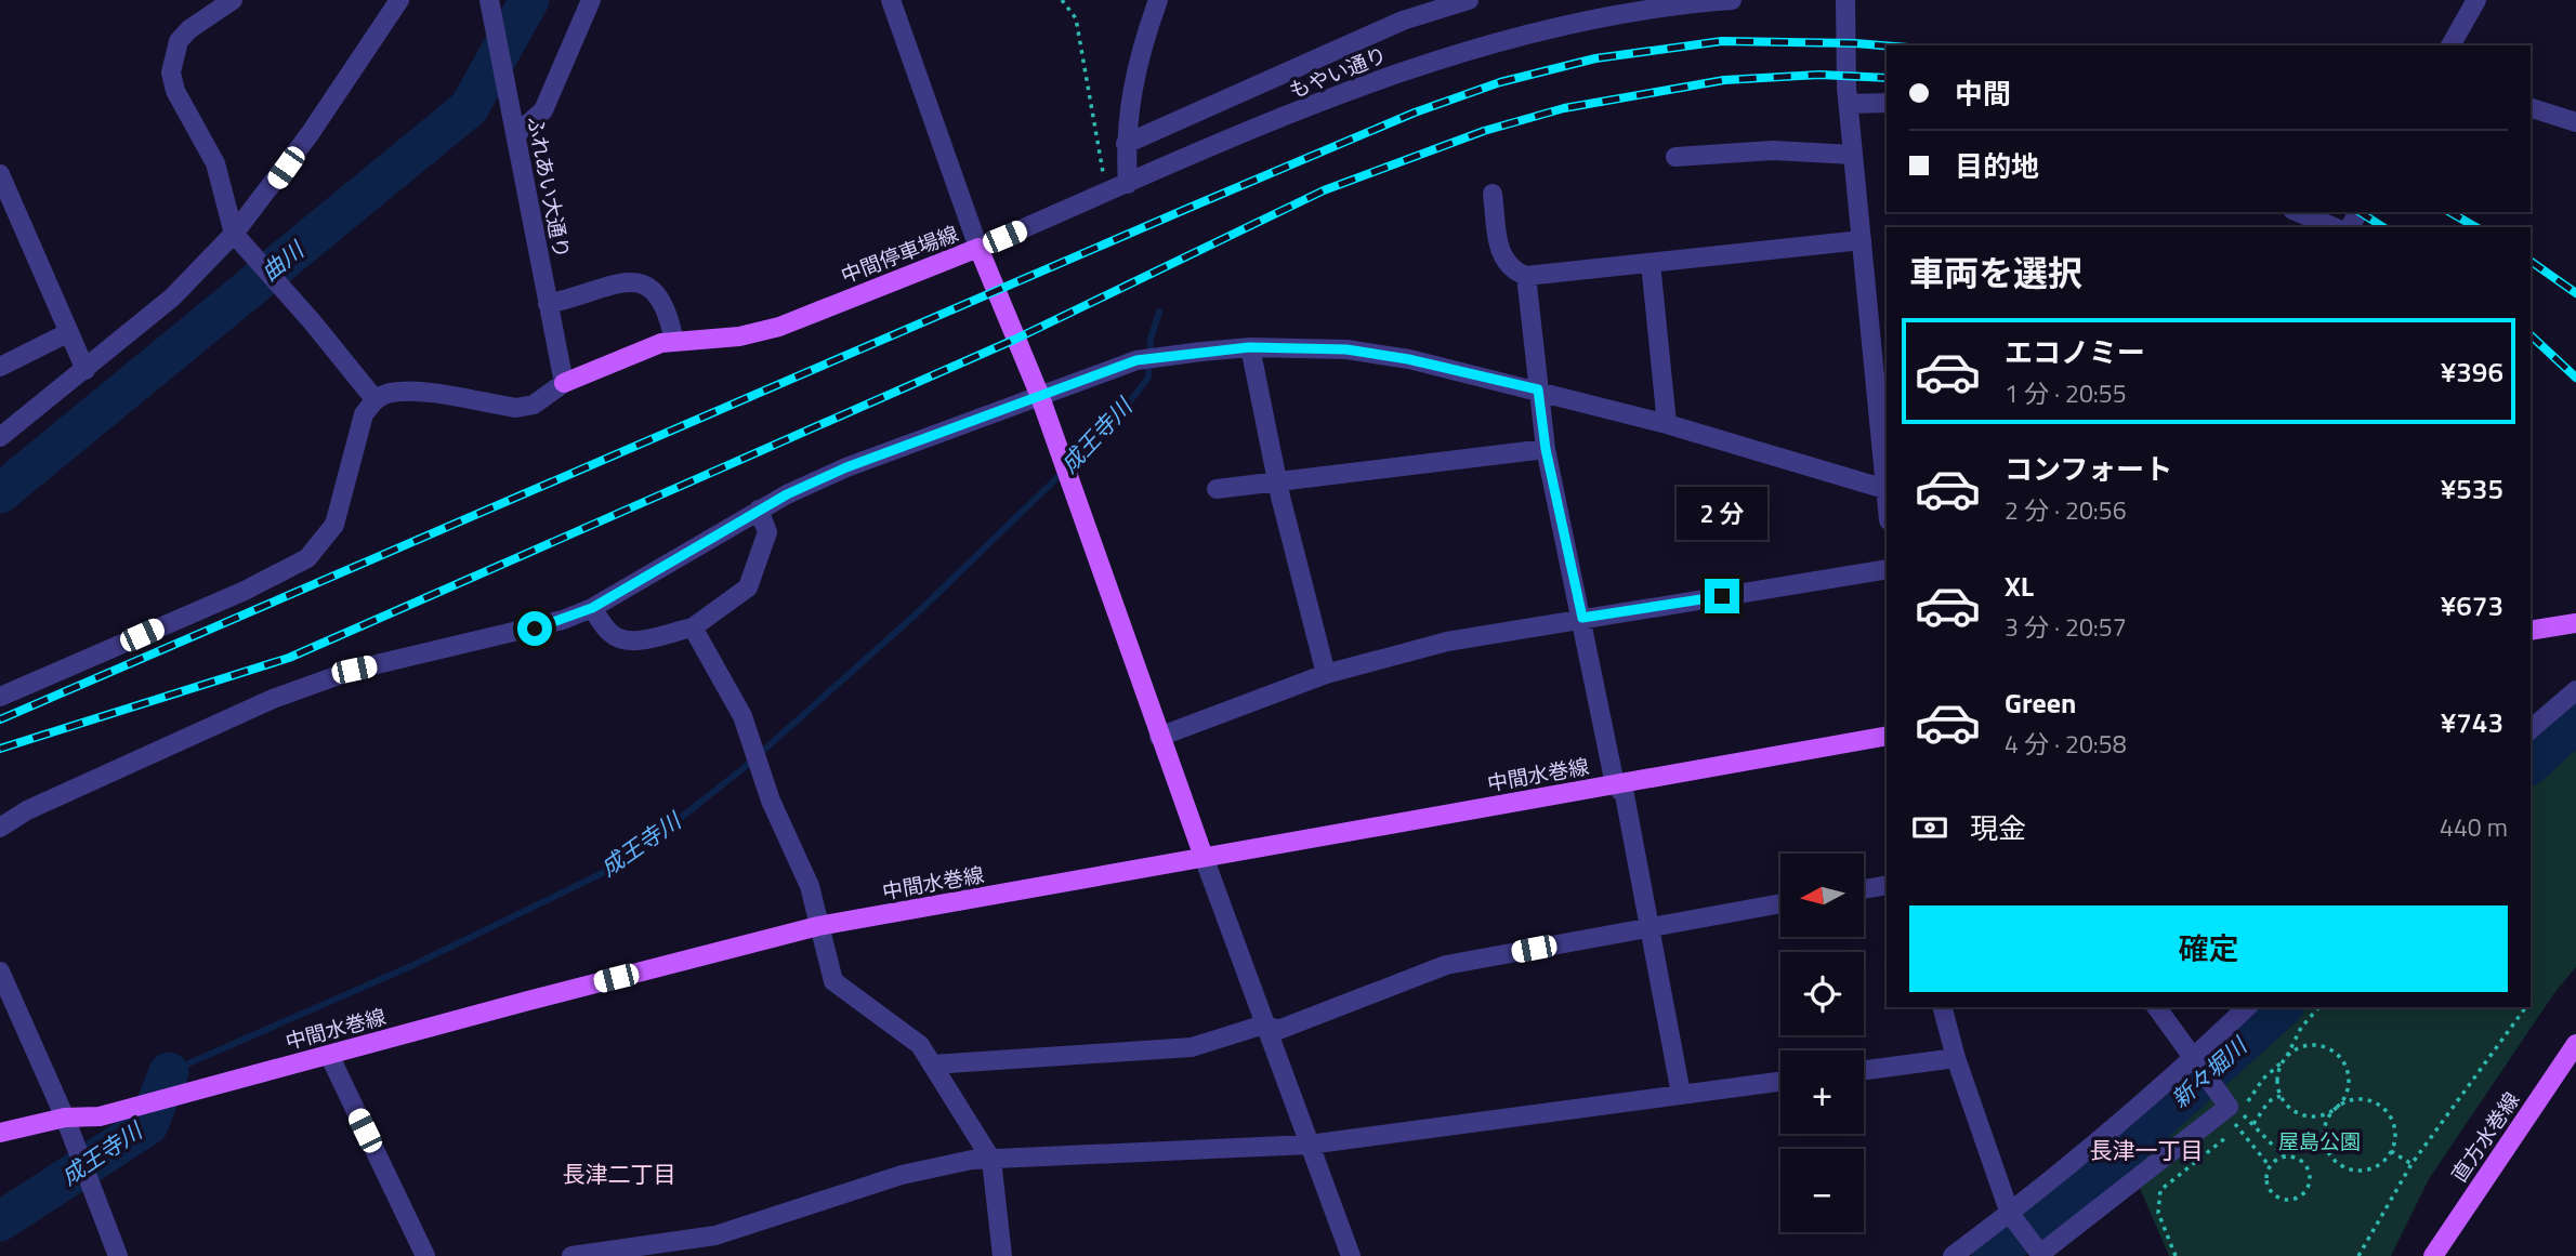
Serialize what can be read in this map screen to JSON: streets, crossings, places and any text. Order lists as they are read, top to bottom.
{
  "streets": {
    "main road": ["中間停車場線", "中間水巻線", "直方水巻線"],
    "street": ["もやい通り", "ふれあい大通り"]
  },
  "crossings": [
    ["もやい通り", "中間停車場線"],
    ["ふれあい大通り", "中間停車場線"],
    ["中間停車場線", "中間水巻線"]
  ],
  "districts": ["長津一丁目", "長津二丁目"],
  "water": ["曲川", "成王寺川", "新々堀川"],
  "parks": ["屋島公園"],
  "north": "left",
  "page": {
    "banner": ["中間", "目的地"],
    "heading": "車両を選択",
    "list": [
      {
        "name": "エコノミー",
        "note": "1 分 · 20:55",
        "value": "¥396"
      },
      {
        "name": "コンフォート",
        "note": "2 分 · 20:56",
        "value": "¥535"
      },
      {
        "name": "XL",
        "note": "3 分 · 20:57",
        "value": "¥673"
      },
      {
        "name": "Green",
        "note": "4 分 · 20:58",
        "value": "¥743"
      }
    ],
    "bubble": "2 分",
    "pay": ["現金", "440 m"],
    "map_buttons": ["+", "−"],
    "buttons": "確定"
  }
}
